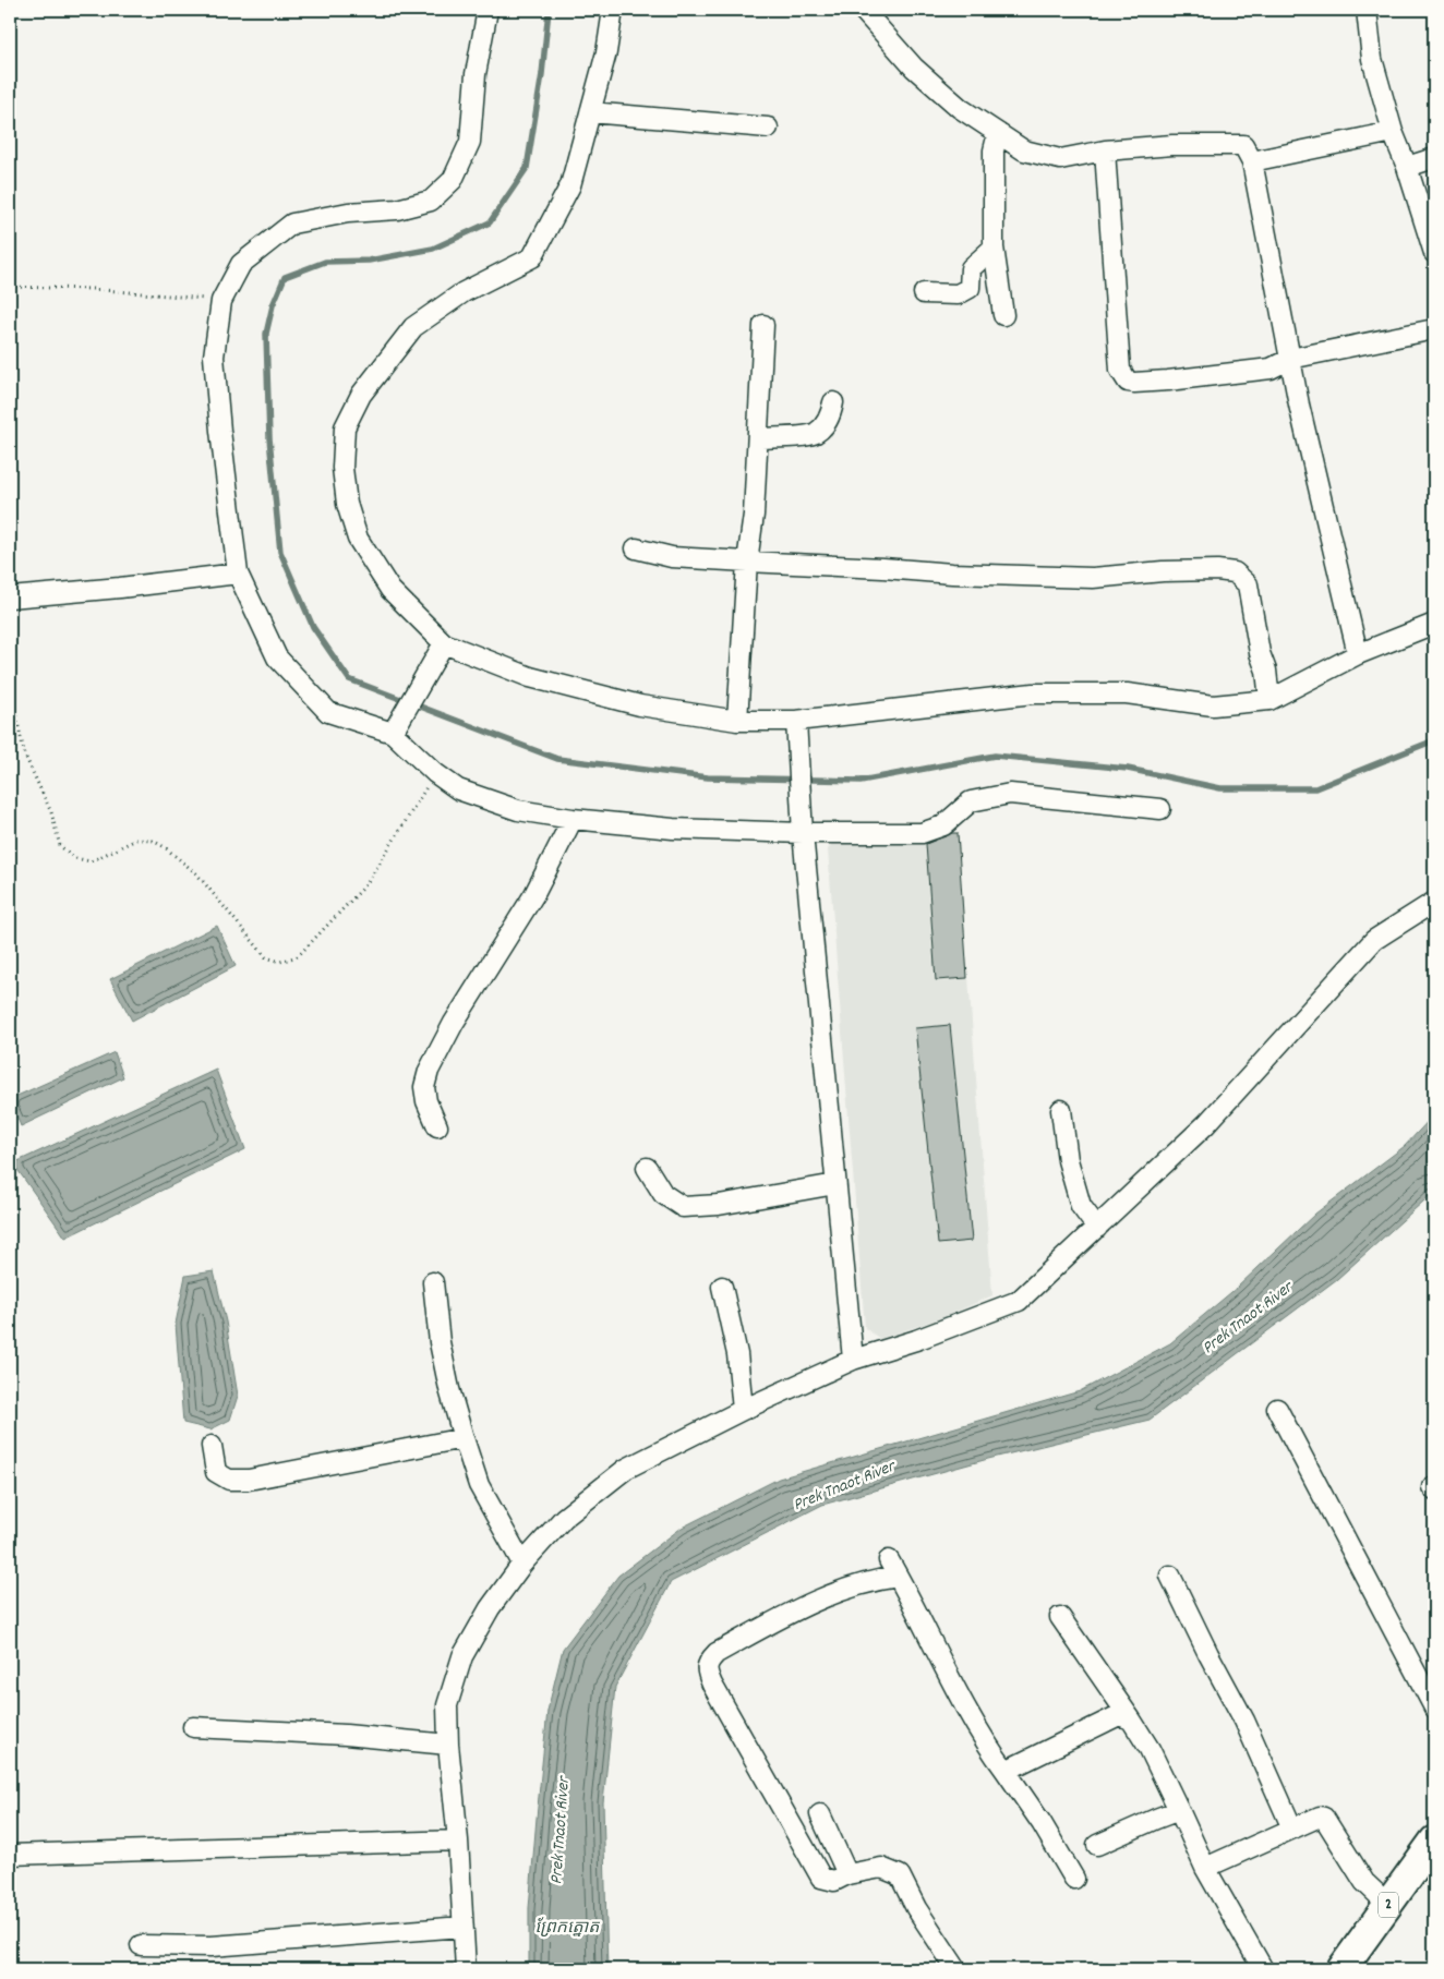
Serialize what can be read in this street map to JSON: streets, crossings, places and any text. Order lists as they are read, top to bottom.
{
  "streets": {
    "highway": ["2"]
  },
  "water": ["Prek Tnaot River", "ព្រែកត្នោត"]
}
